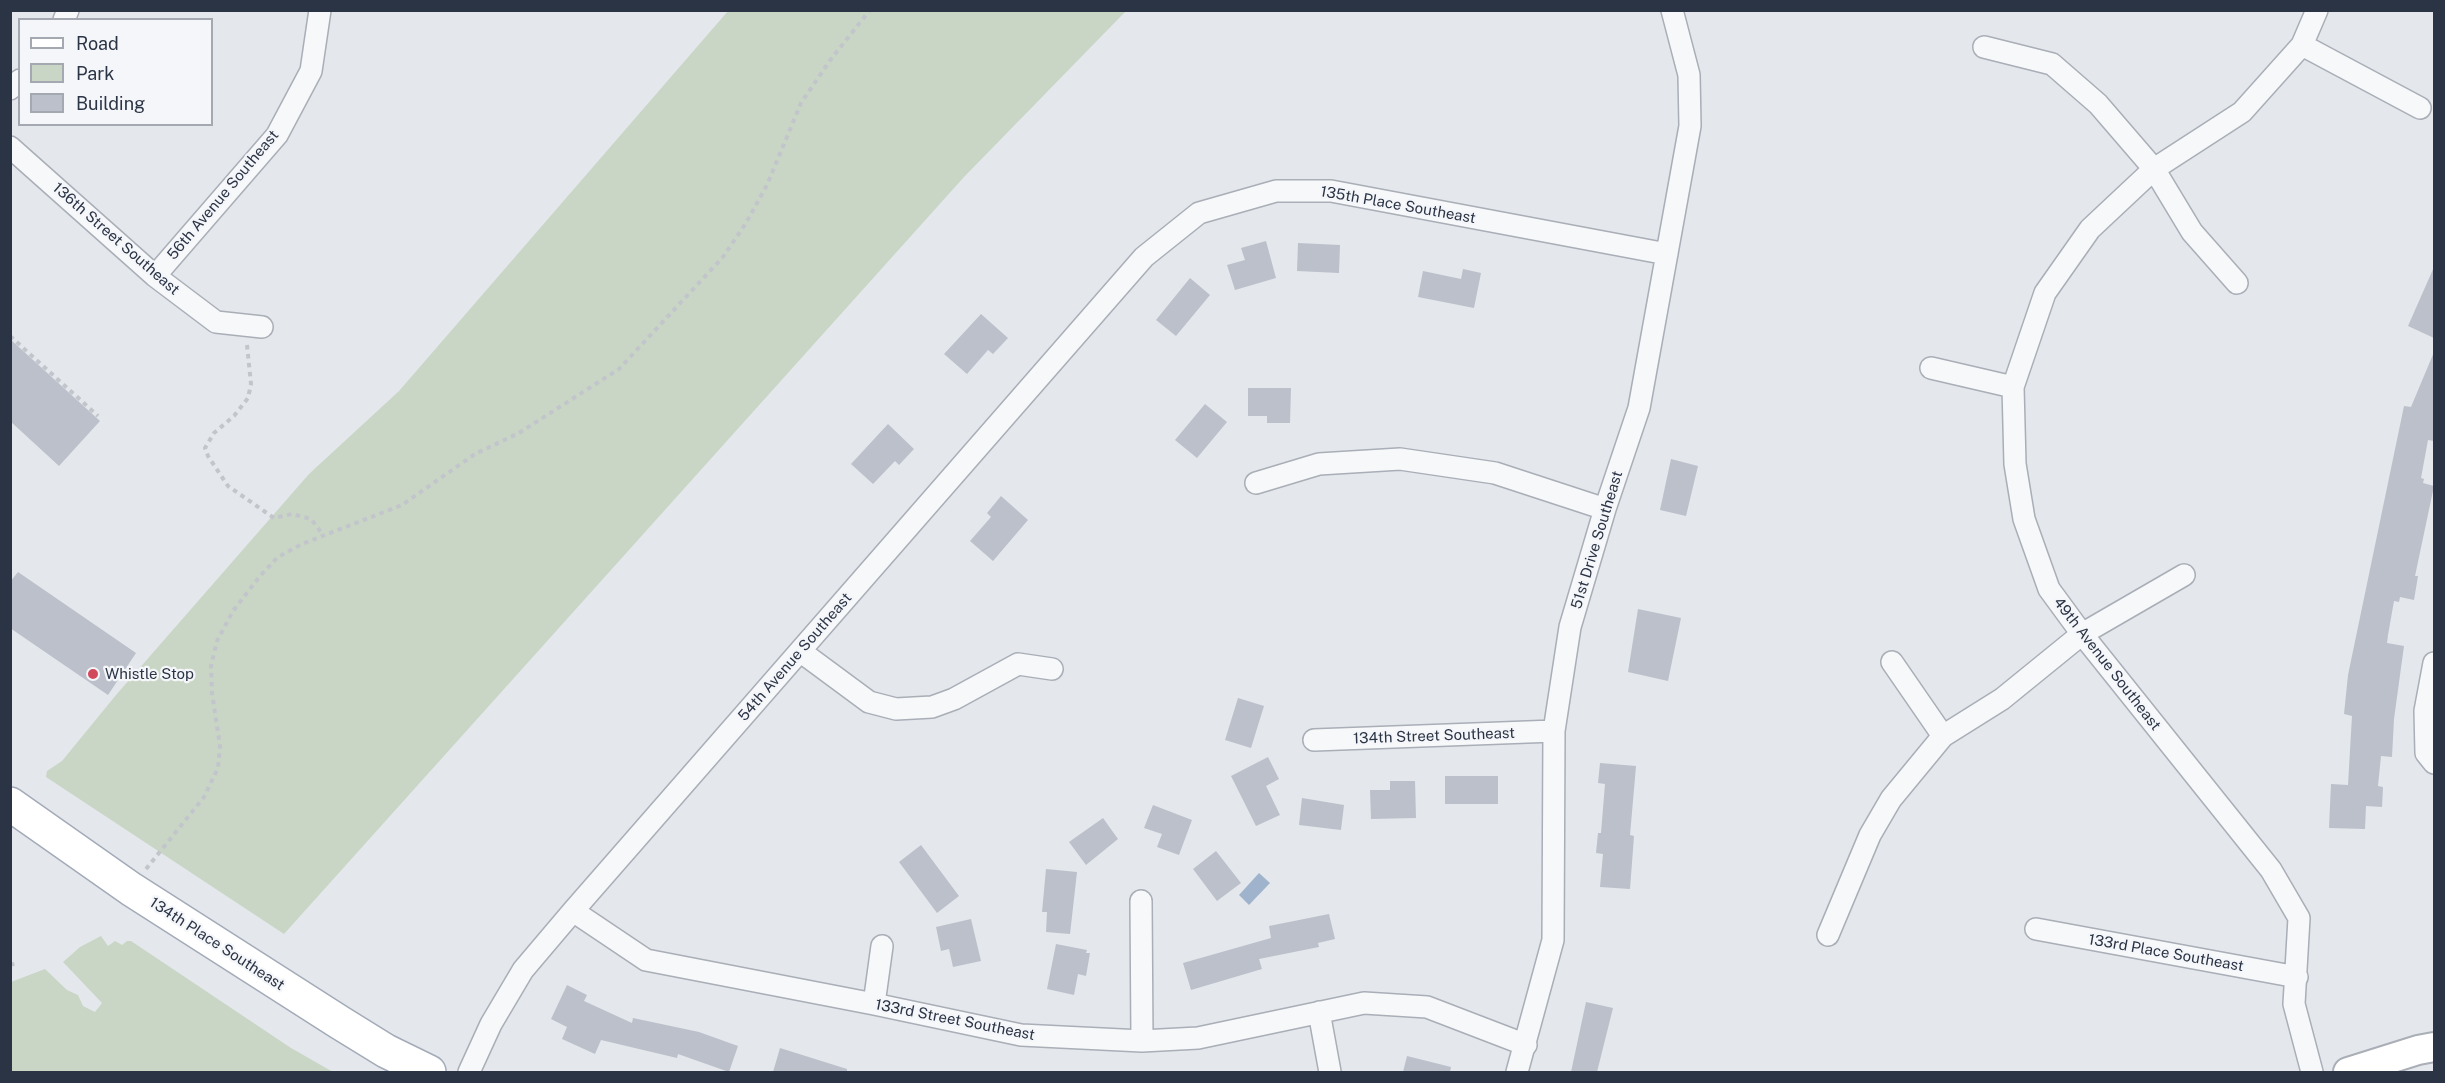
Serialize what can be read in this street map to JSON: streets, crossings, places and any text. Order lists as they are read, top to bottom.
{
  "streets": {
    "main road": ["134th Place Southeast"],
    "street": [
      "56th Avenue Southeast",
      "135th Place Southeast",
      "136th Street Southeast",
      "51st Drive Southeast",
      "54th Avenue Southeast",
      "49th Avenue Southeast",
      "134th Street Southeast",
      "133rd Place Southeast",
      "133rd Street Southeast"
    ]
  },
  "crossings": [
    ["56th Avenue Southeast", "136th Street Southeast"],
    ["135th Place Southeast", "51st Drive Southeast"],
    ["135th Place Southeast", "54th Avenue Southeast"],
    ["51st Drive Southeast", "134th Street Southeast"],
    ["51st Drive Southeast", "133rd Street Southeast"],
    ["54th Avenue Southeast", "133rd Street Southeast"],
    ["49th Avenue Southeast", "133rd Place Southeast"]
  ],
  "places": ["Whistle Stop"],
  "legend": ["Road", "Park", "Building"]
}
